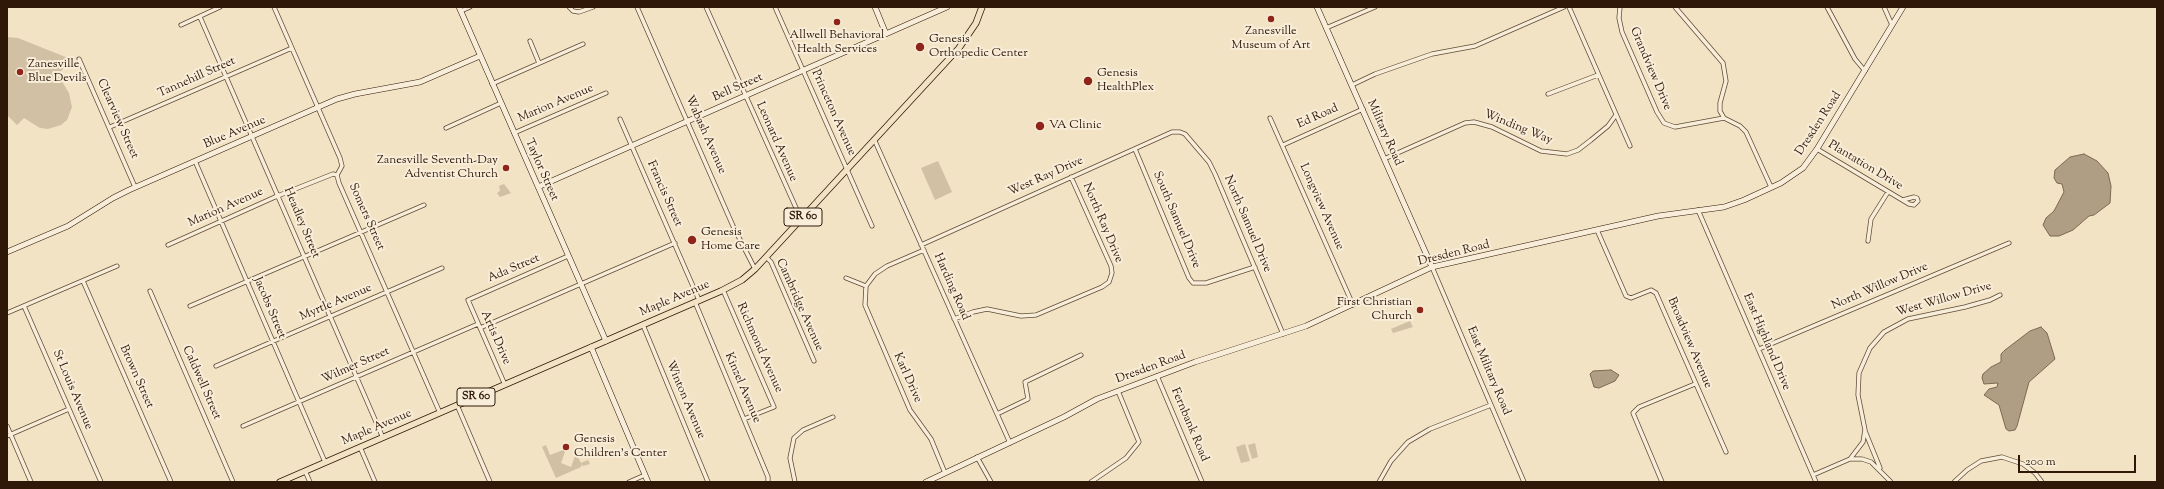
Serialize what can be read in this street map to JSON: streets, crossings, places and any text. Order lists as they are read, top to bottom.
{
  "streets": {
    "main road": ["SR 60", "Maple Avenue"],
    "street": [
      "Grandview Drive",
      "Tannehill Street",
      "Bell Street",
      "Marion Avenue",
      "Princeton Avenue",
      "Ed Road",
      "Clearview Street",
      "Dresden Road",
      "Winding Way",
      "Blue Avenue",
      "Military Road",
      "Wabash Avenue",
      "Leonard Avenue",
      "Plantation Drive",
      "Taylor Street",
      "West Ray Drive",
      "Francis Street",
      "Longview Avenue",
      "Somers Street",
      "South Samuel Drive",
      "Headley Street",
      "North Ray Drive",
      "North Samuel Drive",
      "Ada Street",
      "Harding Road",
      "North Willow Drive",
      "West Willow Drive",
      "Myrtle Avenue",
      "Cambridge Avenue",
      "Jacobs Street",
      "Artis Drive",
      "East Highland Drive",
      "Broadview Avenue",
      "Richmond Avenue",
      "Wilmer Street",
      "East Military Road",
      "Brown Street",
      "Karl Drive",
      "Caldwell Street",
      "Kinzel Avenue",
      "St Louis Avenue",
      "Winton Avenue",
      "Fernbank Road"
    ]
  },
  "crossings": [
    ["Tannehill Street", "Clearview Street"],
    ["Tannehill Street", "Somers Street"],
    ["Tannehill Street", "Headley Street"],
    ["Bell Street", "Princeton Avenue"],
    ["Bell Street", "Wabash Avenue"],
    ["Bell Street", "Leonard Avenue"],
    ["Bell Street", "Taylor Street"],
    ["Bell Street", "Francis Street"],
    ["Marion Avenue", "Taylor Street"],
    ["Marion Avenue", "Somers Street"],
    ["Marion Avenue", "Headley Street"],
    ["Marion Avenue", "Jacobs Street"],
    ["Princeton Avenue", "Maple Avenue"],
    ["Ed Road", "Military Road"],
    ["Ed Road", "Longview Avenue"],
    ["Clearview Street", "Blue Avenue"],
    ["Dresden Road", "Military Road"],
    ["Dresden Road", "Plantation Drive"],
    ["Dresden Road", "Longview Avenue"],
    ["Dresden Road", "North Samuel Drive"],
    ["Dresden Road", "Harding Road"],
    ["Dresden Road", "East Highland Drive"],
    ["Dresden Road", "Broadview Avenue"],
    ["Dresden Road", "East Military Road"],
    ["Dresden Road", "Karl Drive"],
    ["Dresden Road", "Fernbank Road"],
    ["Winding Way", "Military Road"],
    ["Blue Avenue", "Taylor Street"],
    ["Blue Avenue", "Somers Street"],
    ["Blue Avenue", "Headley Street"],
    ["Blue Avenue", "Jacobs Street"],
    ["Military Road", "East Military Road"],
    ["Wabash Avenue", "Maple Avenue"],
    ["Leonard Avenue", "Maple Avenue"],
    ["Taylor Street", "Ada Street"],
    ["Taylor Street", "Maple Avenue"],
    ["Taylor Street", "Wilmer Street"],
    ["West Ray Drive", "South Samuel Drive"],
    ["West Ray Drive", "North Ray Drive"],
    ["West Ray Drive", "North Samuel Drive"],
    ["West Ray Drive", "Harding Road"],
    ["Francis Street", "Maple Avenue"],
    ["Francis Street", "Wilmer Street"],
    ["Francis Street", "Kinzel Avenue"],
    ["Somers Street", "Maple Avenue"],
    ["Somers Street", "Myrtle Avenue"],
    ["Somers Street", "Wilmer Street"],
    ["South Samuel Drive", "North Samuel Drive"],
    ["Headley Street", "Maple Avenue"],
    ["Headley Street", "Myrtle Avenue"],
    ["Headley Street", "Wilmer Street"],
    ["North Ray Drive", "Harding Road"],
    ["Ada Street", "Artis Drive"],
    ["Harding Road", "Maple Avenue"],
    ["North Willow Drive", "East Highland Drive"],
    ["Maple Avenue", "Cambridge Avenue"],
    ["Maple Avenue", "Jacobs Street"],
    ["Maple Avenue", "Artis Drive"],
    ["Maple Avenue", "Richmond Avenue"],
    ["Maple Avenue", "Kinzel Avenue"],
    ["Maple Avenue", "Winton Avenue"],
    ["Myrtle Avenue", "Jacobs Street"],
    ["Jacobs Street", "Wilmer Street"],
    ["Artis Drive", "Wilmer Street"],
    ["Richmond Avenue", "Kinzel Avenue"]
  ],
  "places": [
    "Zanesville Museum of Art",
    "Allwell Behavioral Health Services",
    "Genesis Orthopedic Center",
    "Zanesville Blue Devils",
    "Genesis HealthPlex",
    "VA Clinic",
    "Zanesville Seventh-Day Adventist Church",
    "Genesis Home Care",
    "First Christian Church",
    "Genesis Children's Center"
  ],
  "scale_bar": "200 m"
}
